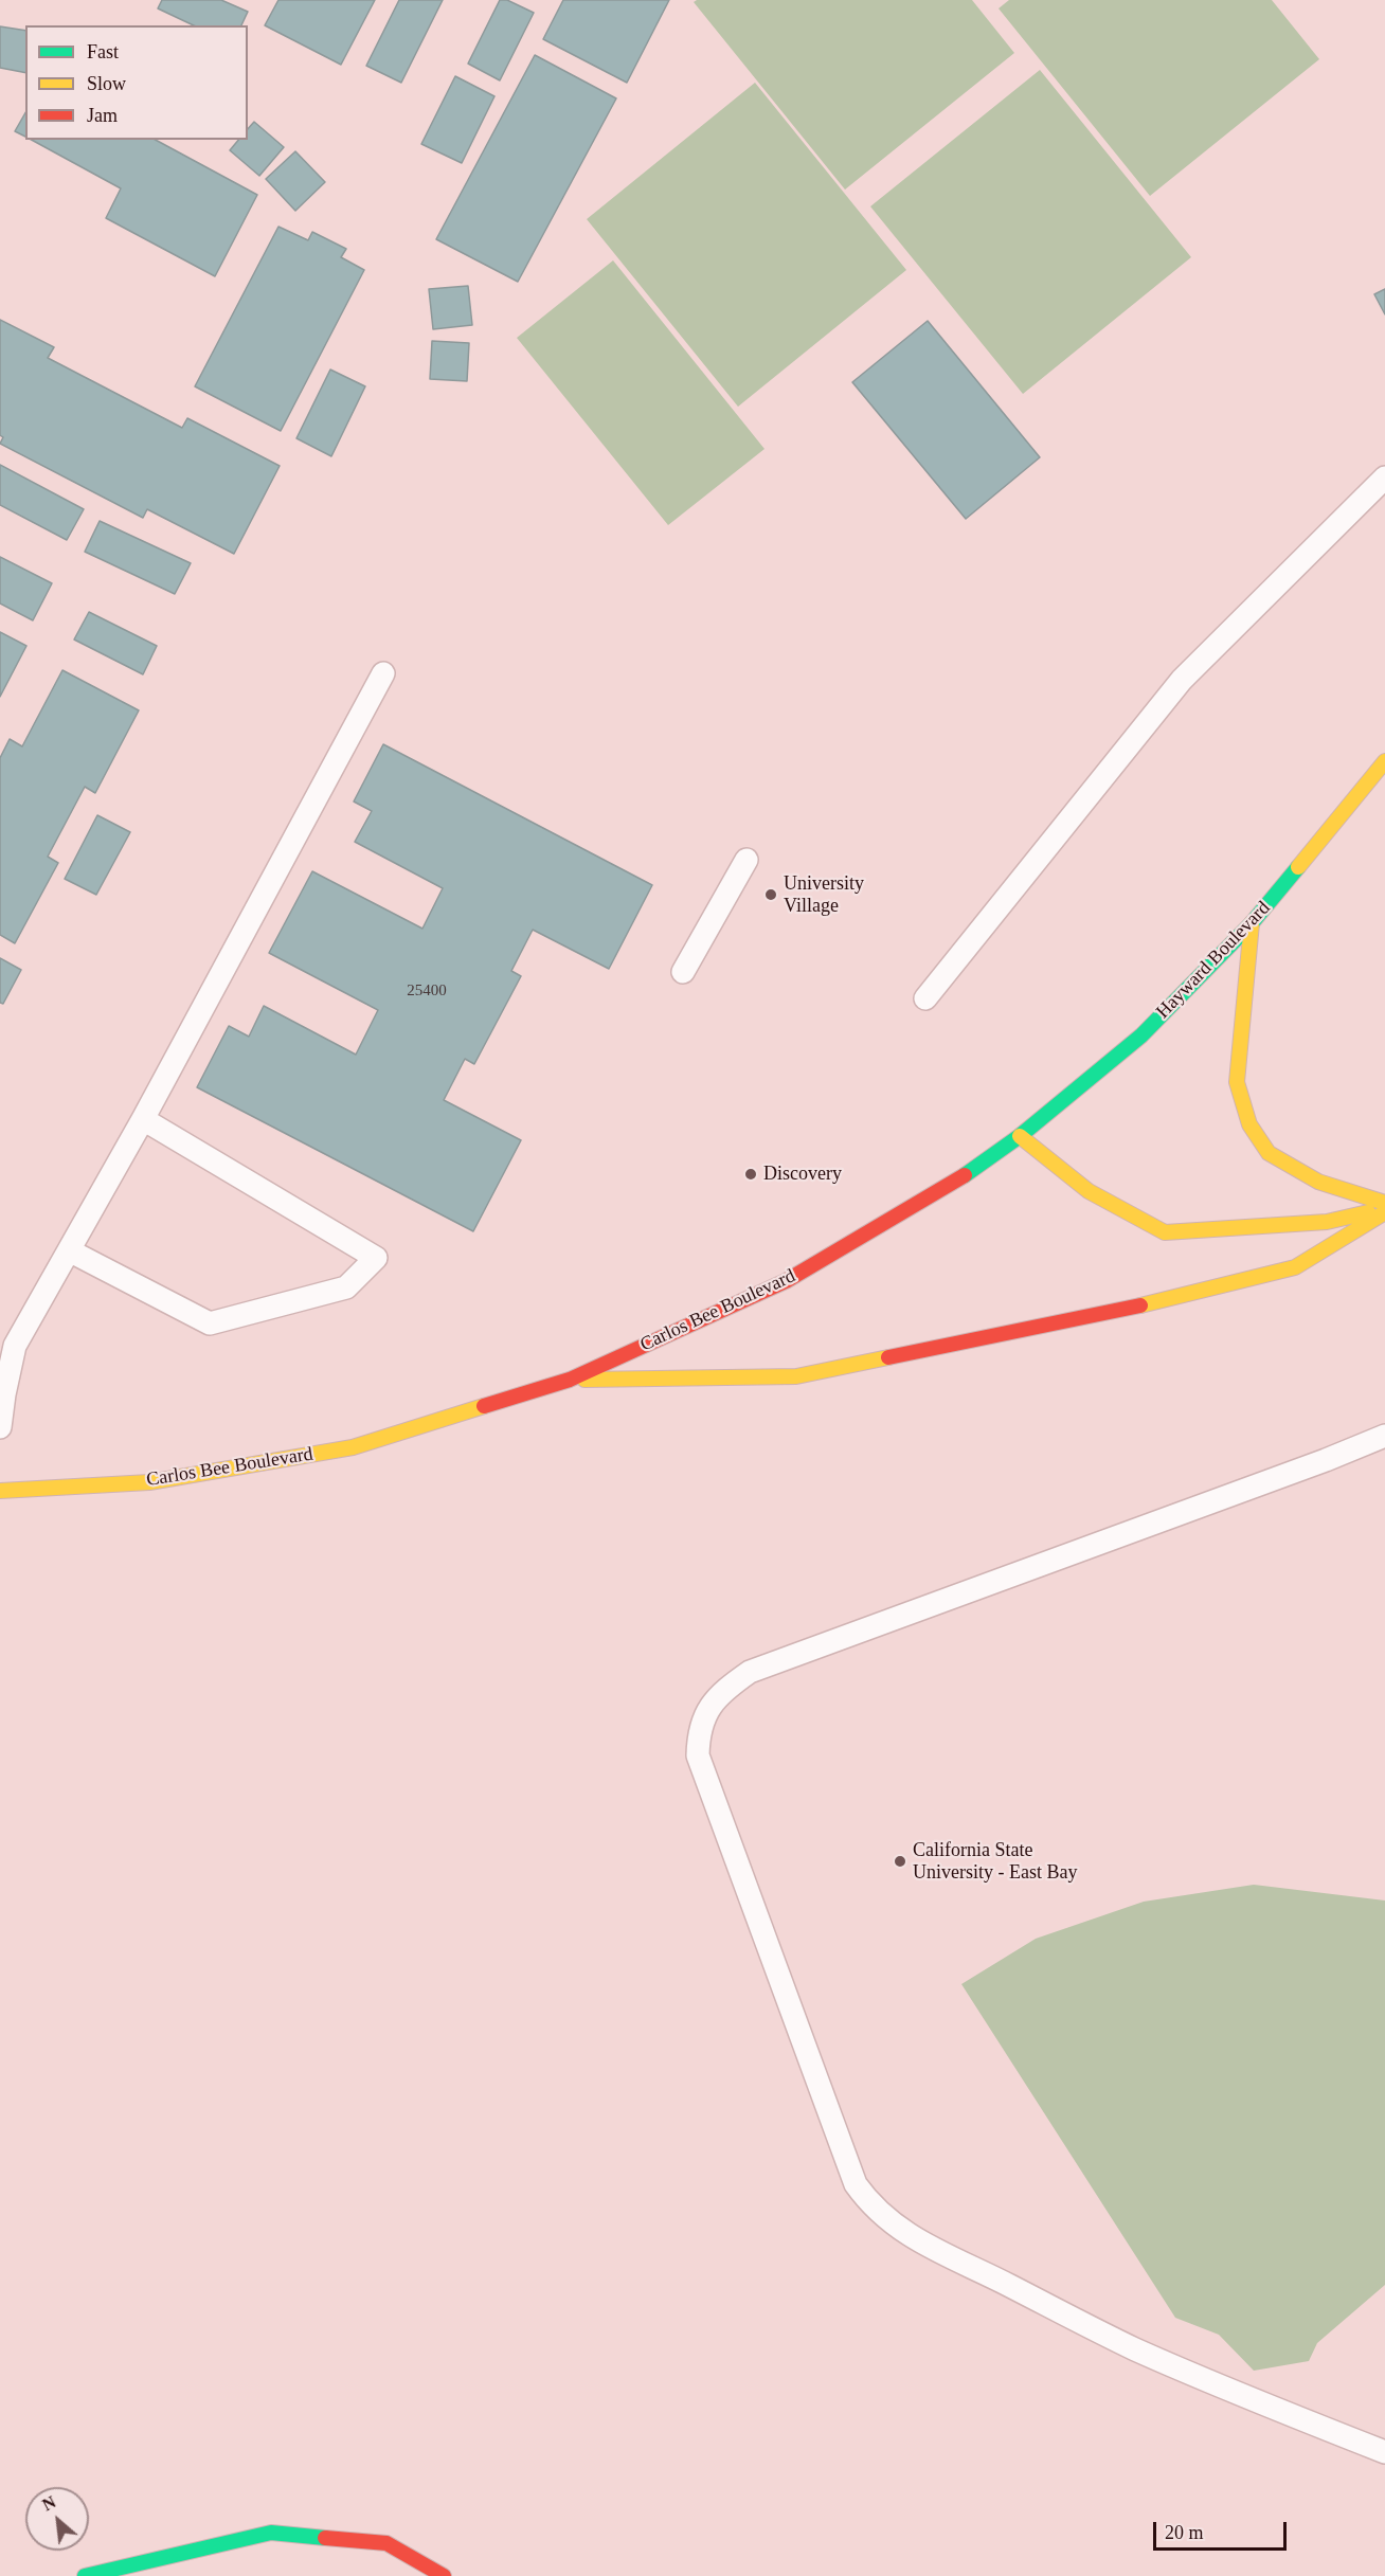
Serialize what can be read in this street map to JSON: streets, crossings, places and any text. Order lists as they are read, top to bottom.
{
  "streets": {
    "street": ["Hayward Boulevard", "Carlos Bee Boulevard"]
  },
  "crossings": [
    ["Hayward Boulevard", "Carlos Bee Boulevard"]
  ],
  "places": ["University Village", "Discovery", "California State University - East Bay"],
  "house_numbers": ["25400"],
  "legend": ["Fast", "Slow", "Jam"],
  "scale_bar": "20 m",
  "north": "top left"
}
